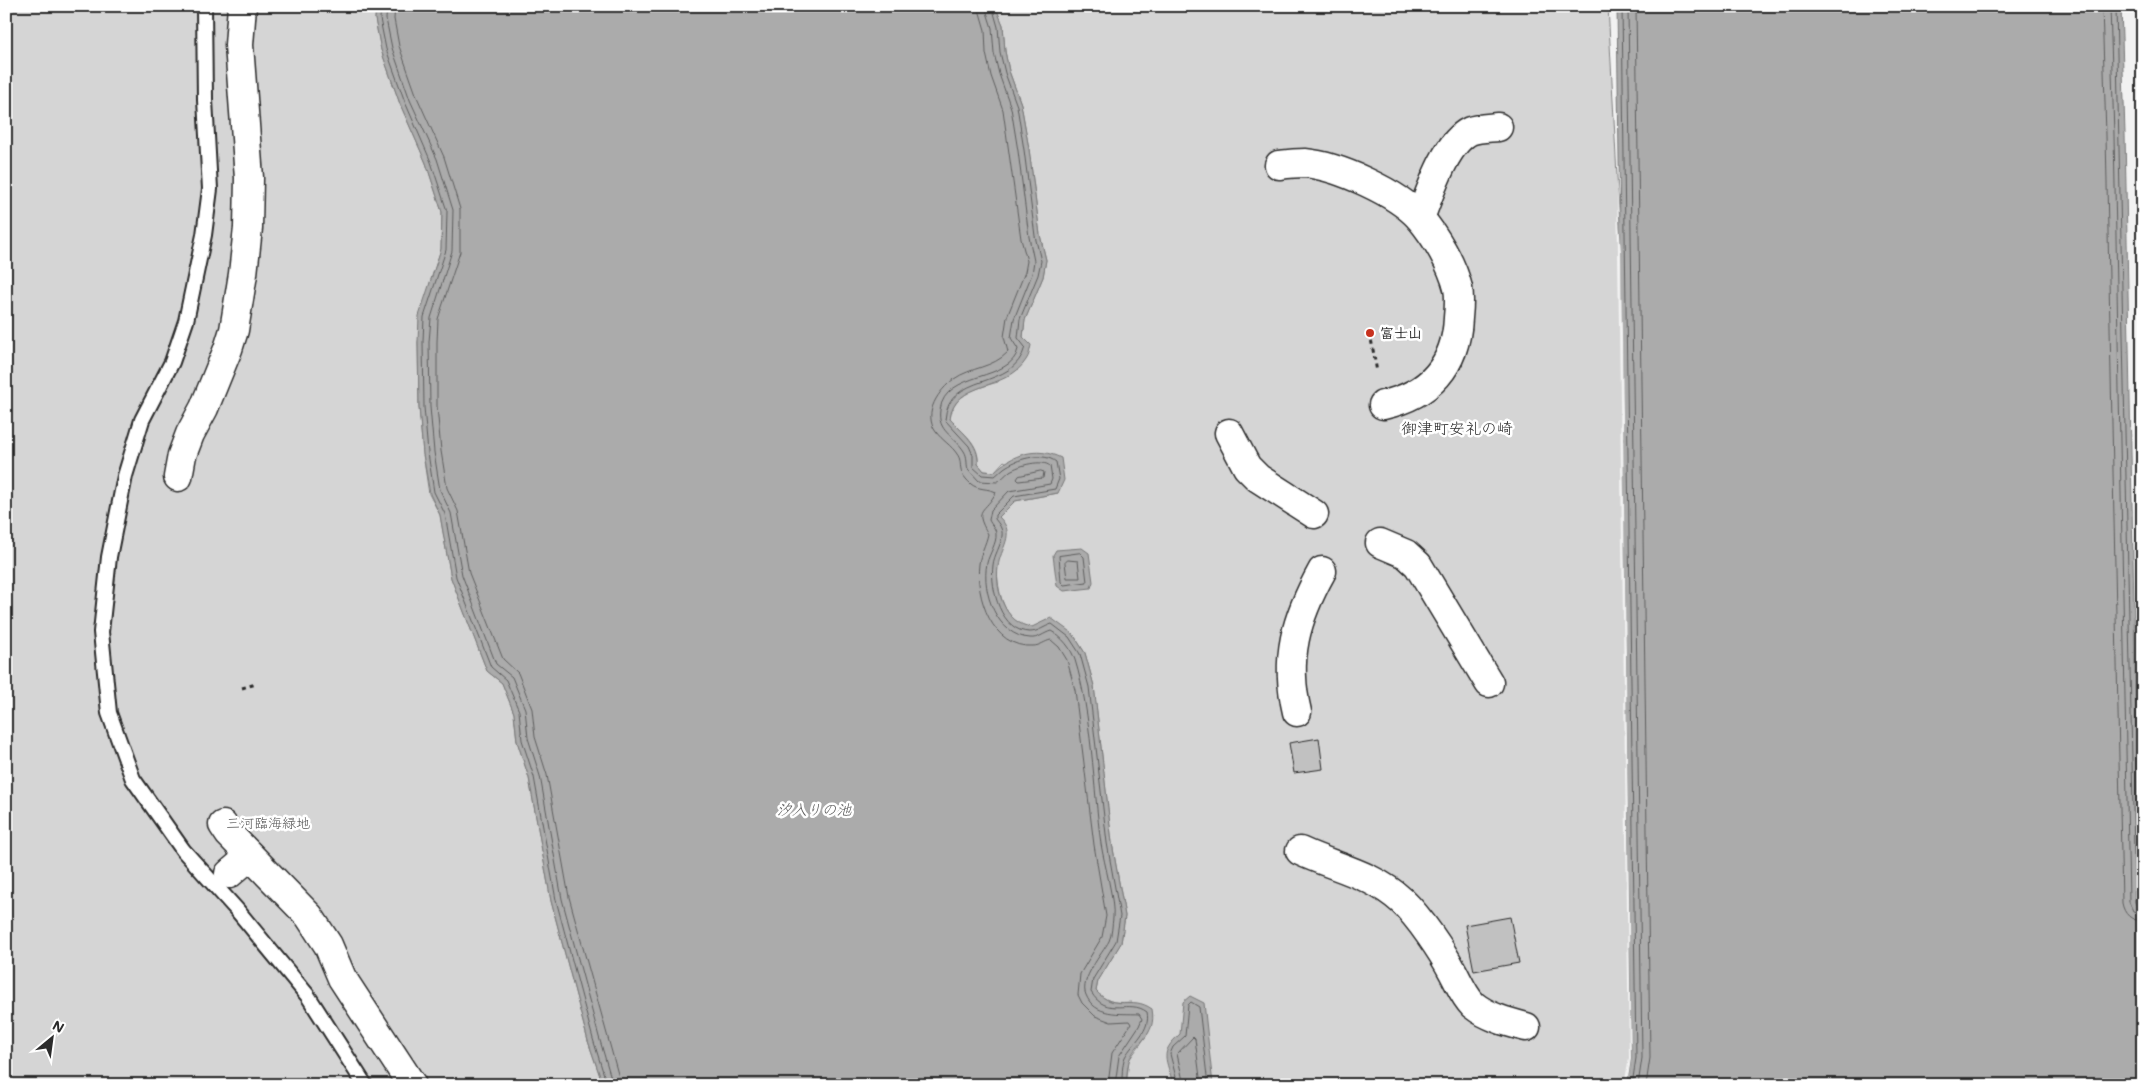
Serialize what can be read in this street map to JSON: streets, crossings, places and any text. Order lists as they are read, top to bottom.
{
  "districts": ["御津町安礼の崎"],
  "water": ["汐入りの池"],
  "parks": ["三河臨海緑地"],
  "places": ["富士山"],
  "north": "top right"
}
